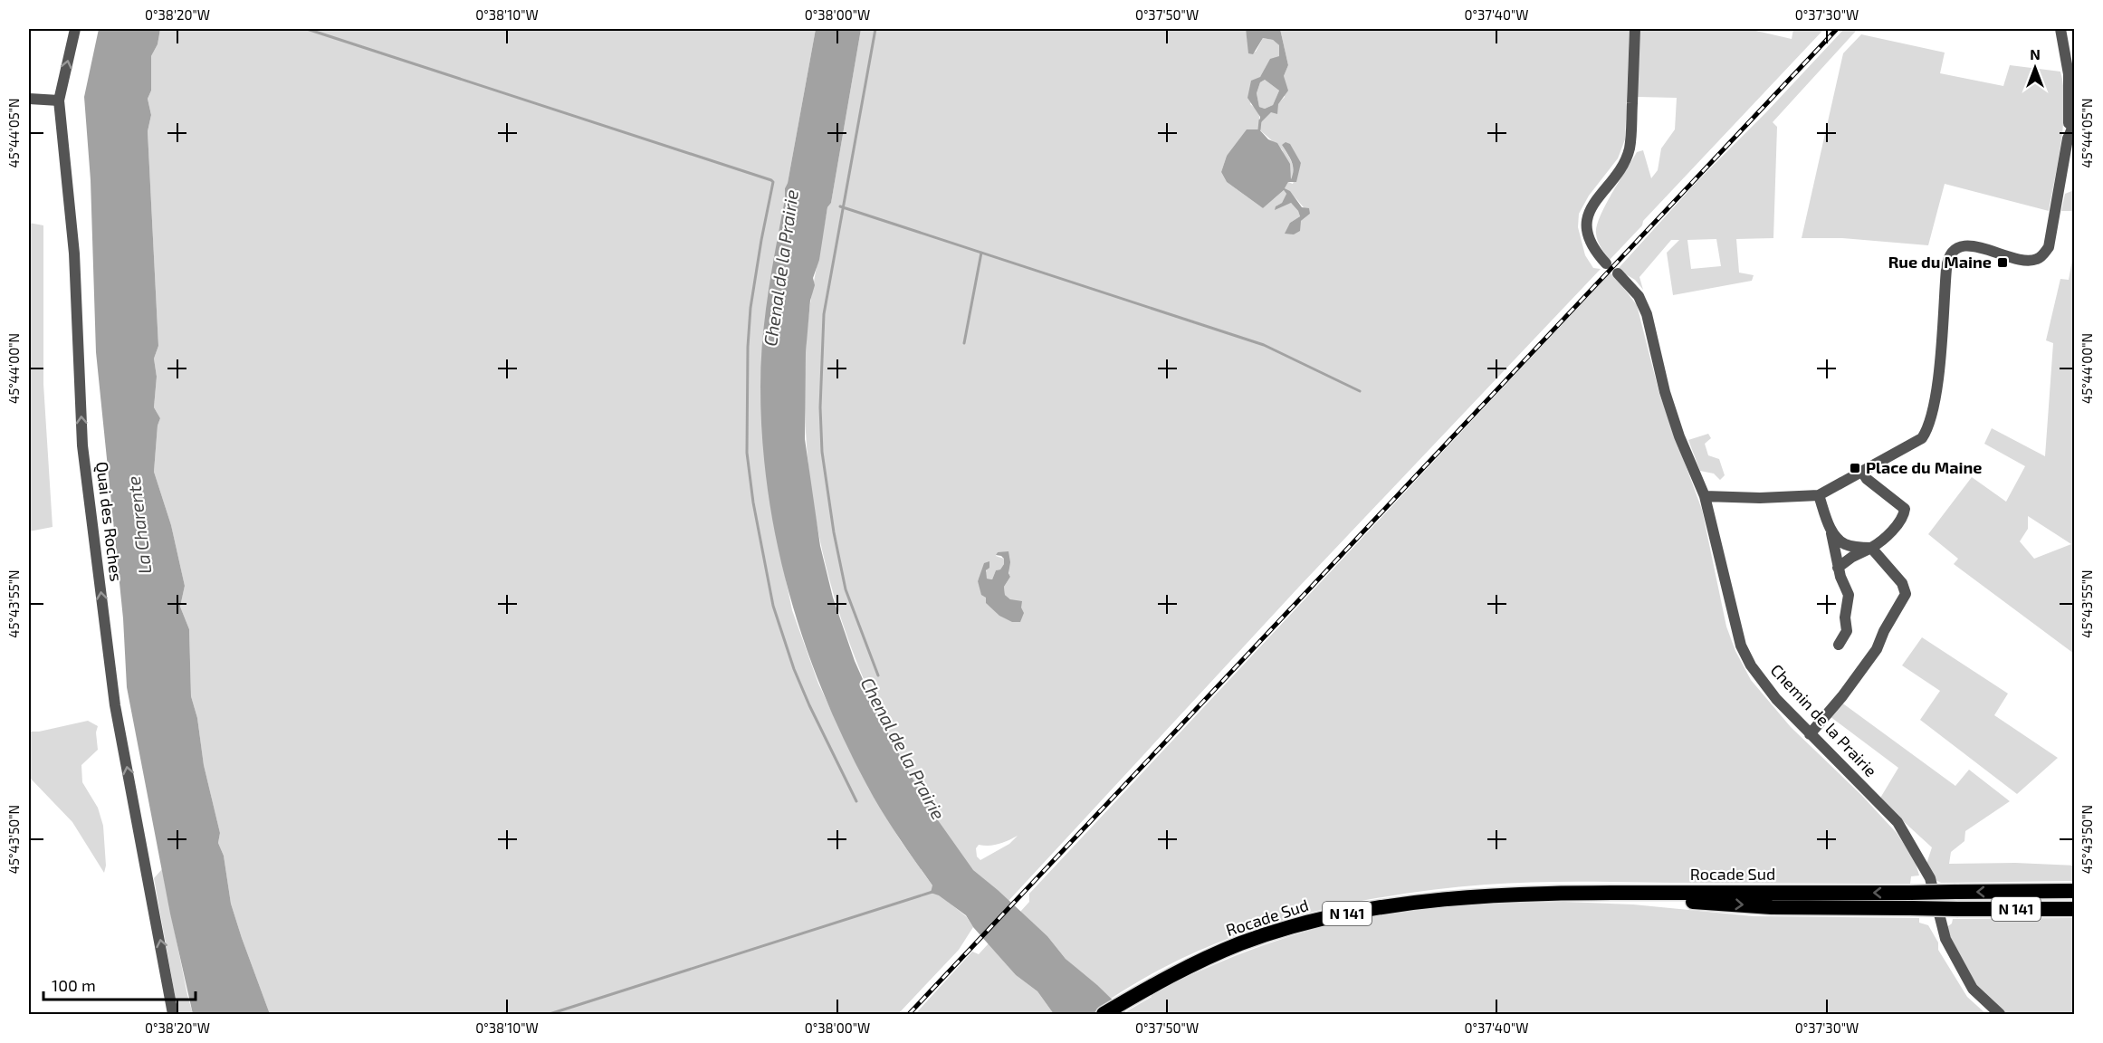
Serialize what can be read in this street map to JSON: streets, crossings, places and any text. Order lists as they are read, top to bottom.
{
  "streets": {
    "highway": ["Rocade Sud", "N 141"],
    "street": ["Quai des Roches", "Chemin de la Prairie"]
  },
  "one_way": ["Quai des Roches"],
  "water": ["Chenal de la Prairie", "La Charente"],
  "places": {
    "transit": ["Rue du Maine", "Place du Maine"]
  },
  "scale_bar": "100 m",
  "north": "top",
  "coordinates": [
    "0°38'20\"W",
    "0°38'10\"W",
    "0°38'00\"W",
    "0°37'50\"W",
    "0°37'40\"W",
    "0°37'30\"W",
    "45°44'05\"N",
    "45°44'00\"N",
    "45°43'55\"N",
    "45°43'50\"N"
  ]
}
